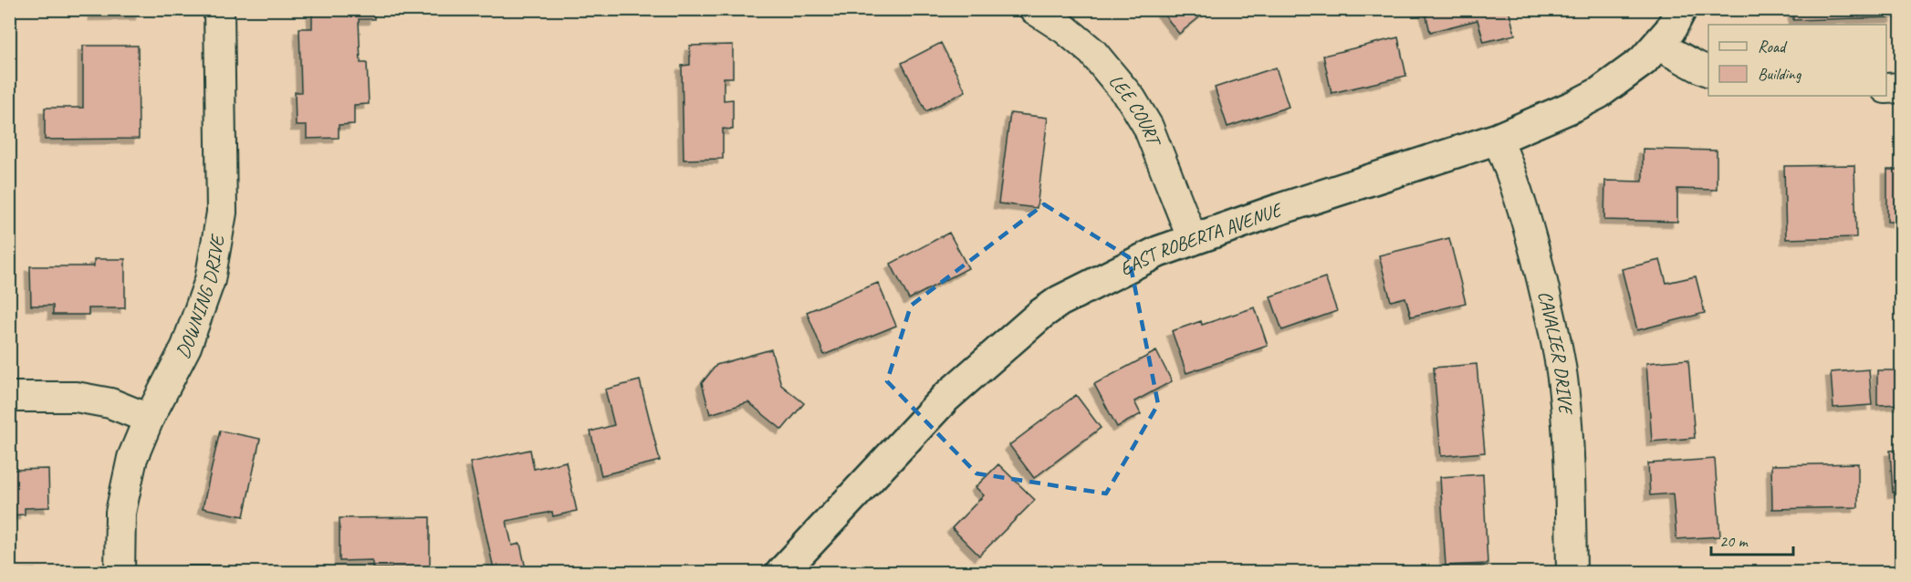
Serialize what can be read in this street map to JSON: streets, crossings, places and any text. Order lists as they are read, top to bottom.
{
  "streets": {
    "street": [
      "LEE COURT",
      "EAST ROBERTA AVENUE",
      "DOWNING DRIVE",
      "CAVALIER DRIVE"
    ]
  },
  "crossings": [
    ["LEE COURT", "EAST ROBERTA AVENUE"],
    ["EAST ROBERTA AVENUE", "CAVALIER DRIVE"]
  ],
  "legend": ["Road", "Building"],
  "scale_bar": "20 m"
}
